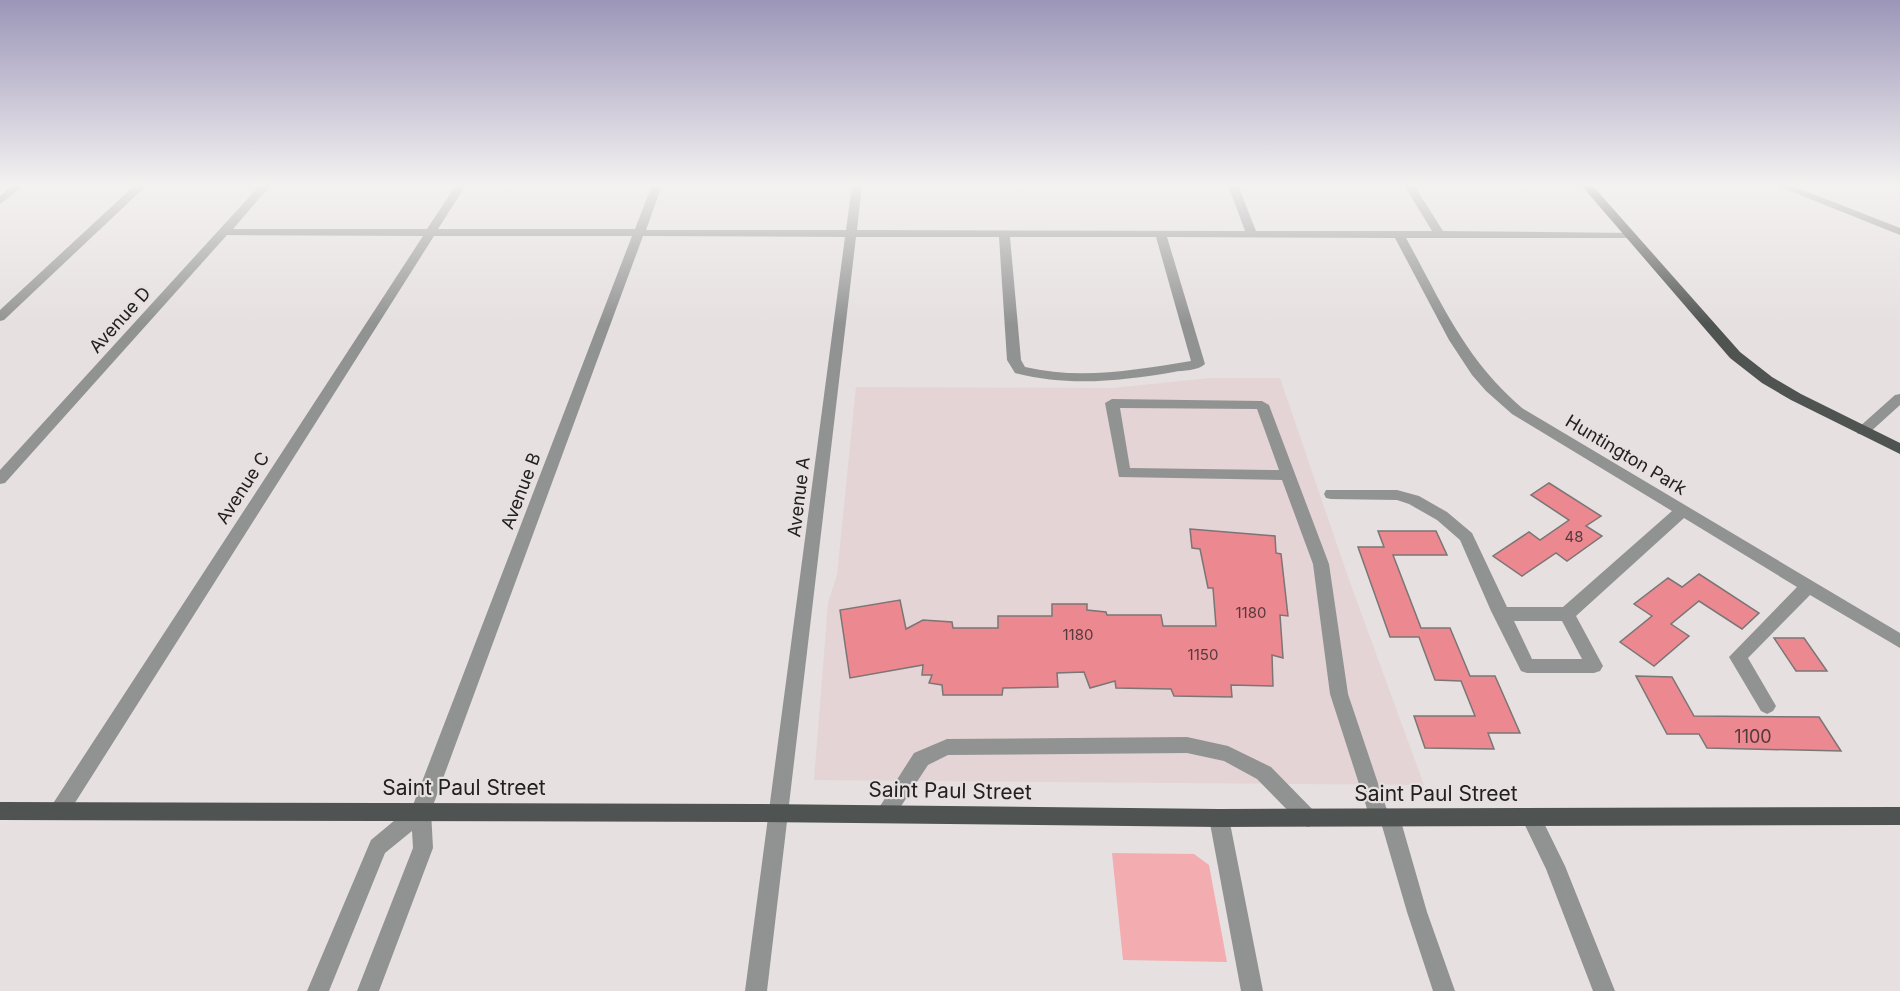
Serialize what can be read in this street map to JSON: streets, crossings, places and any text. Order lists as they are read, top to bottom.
{
  "streets": {
    "main road": ["Saint Paul Street"],
    "street": [
      "Avenue D",
      "Huntington Park",
      "Avenue C",
      "Avenue B",
      "Avenue A"
    ]
  },
  "crossings": [
    ["Avenue C", "Saint Paul Street"],
    ["Avenue B", "Saint Paul Street"],
    ["Avenue A", "Saint Paul Street"]
  ],
  "house_numbers": [
    "48",
    "1180",
    "1180",
    "1150",
    "1100"
  ]
}
